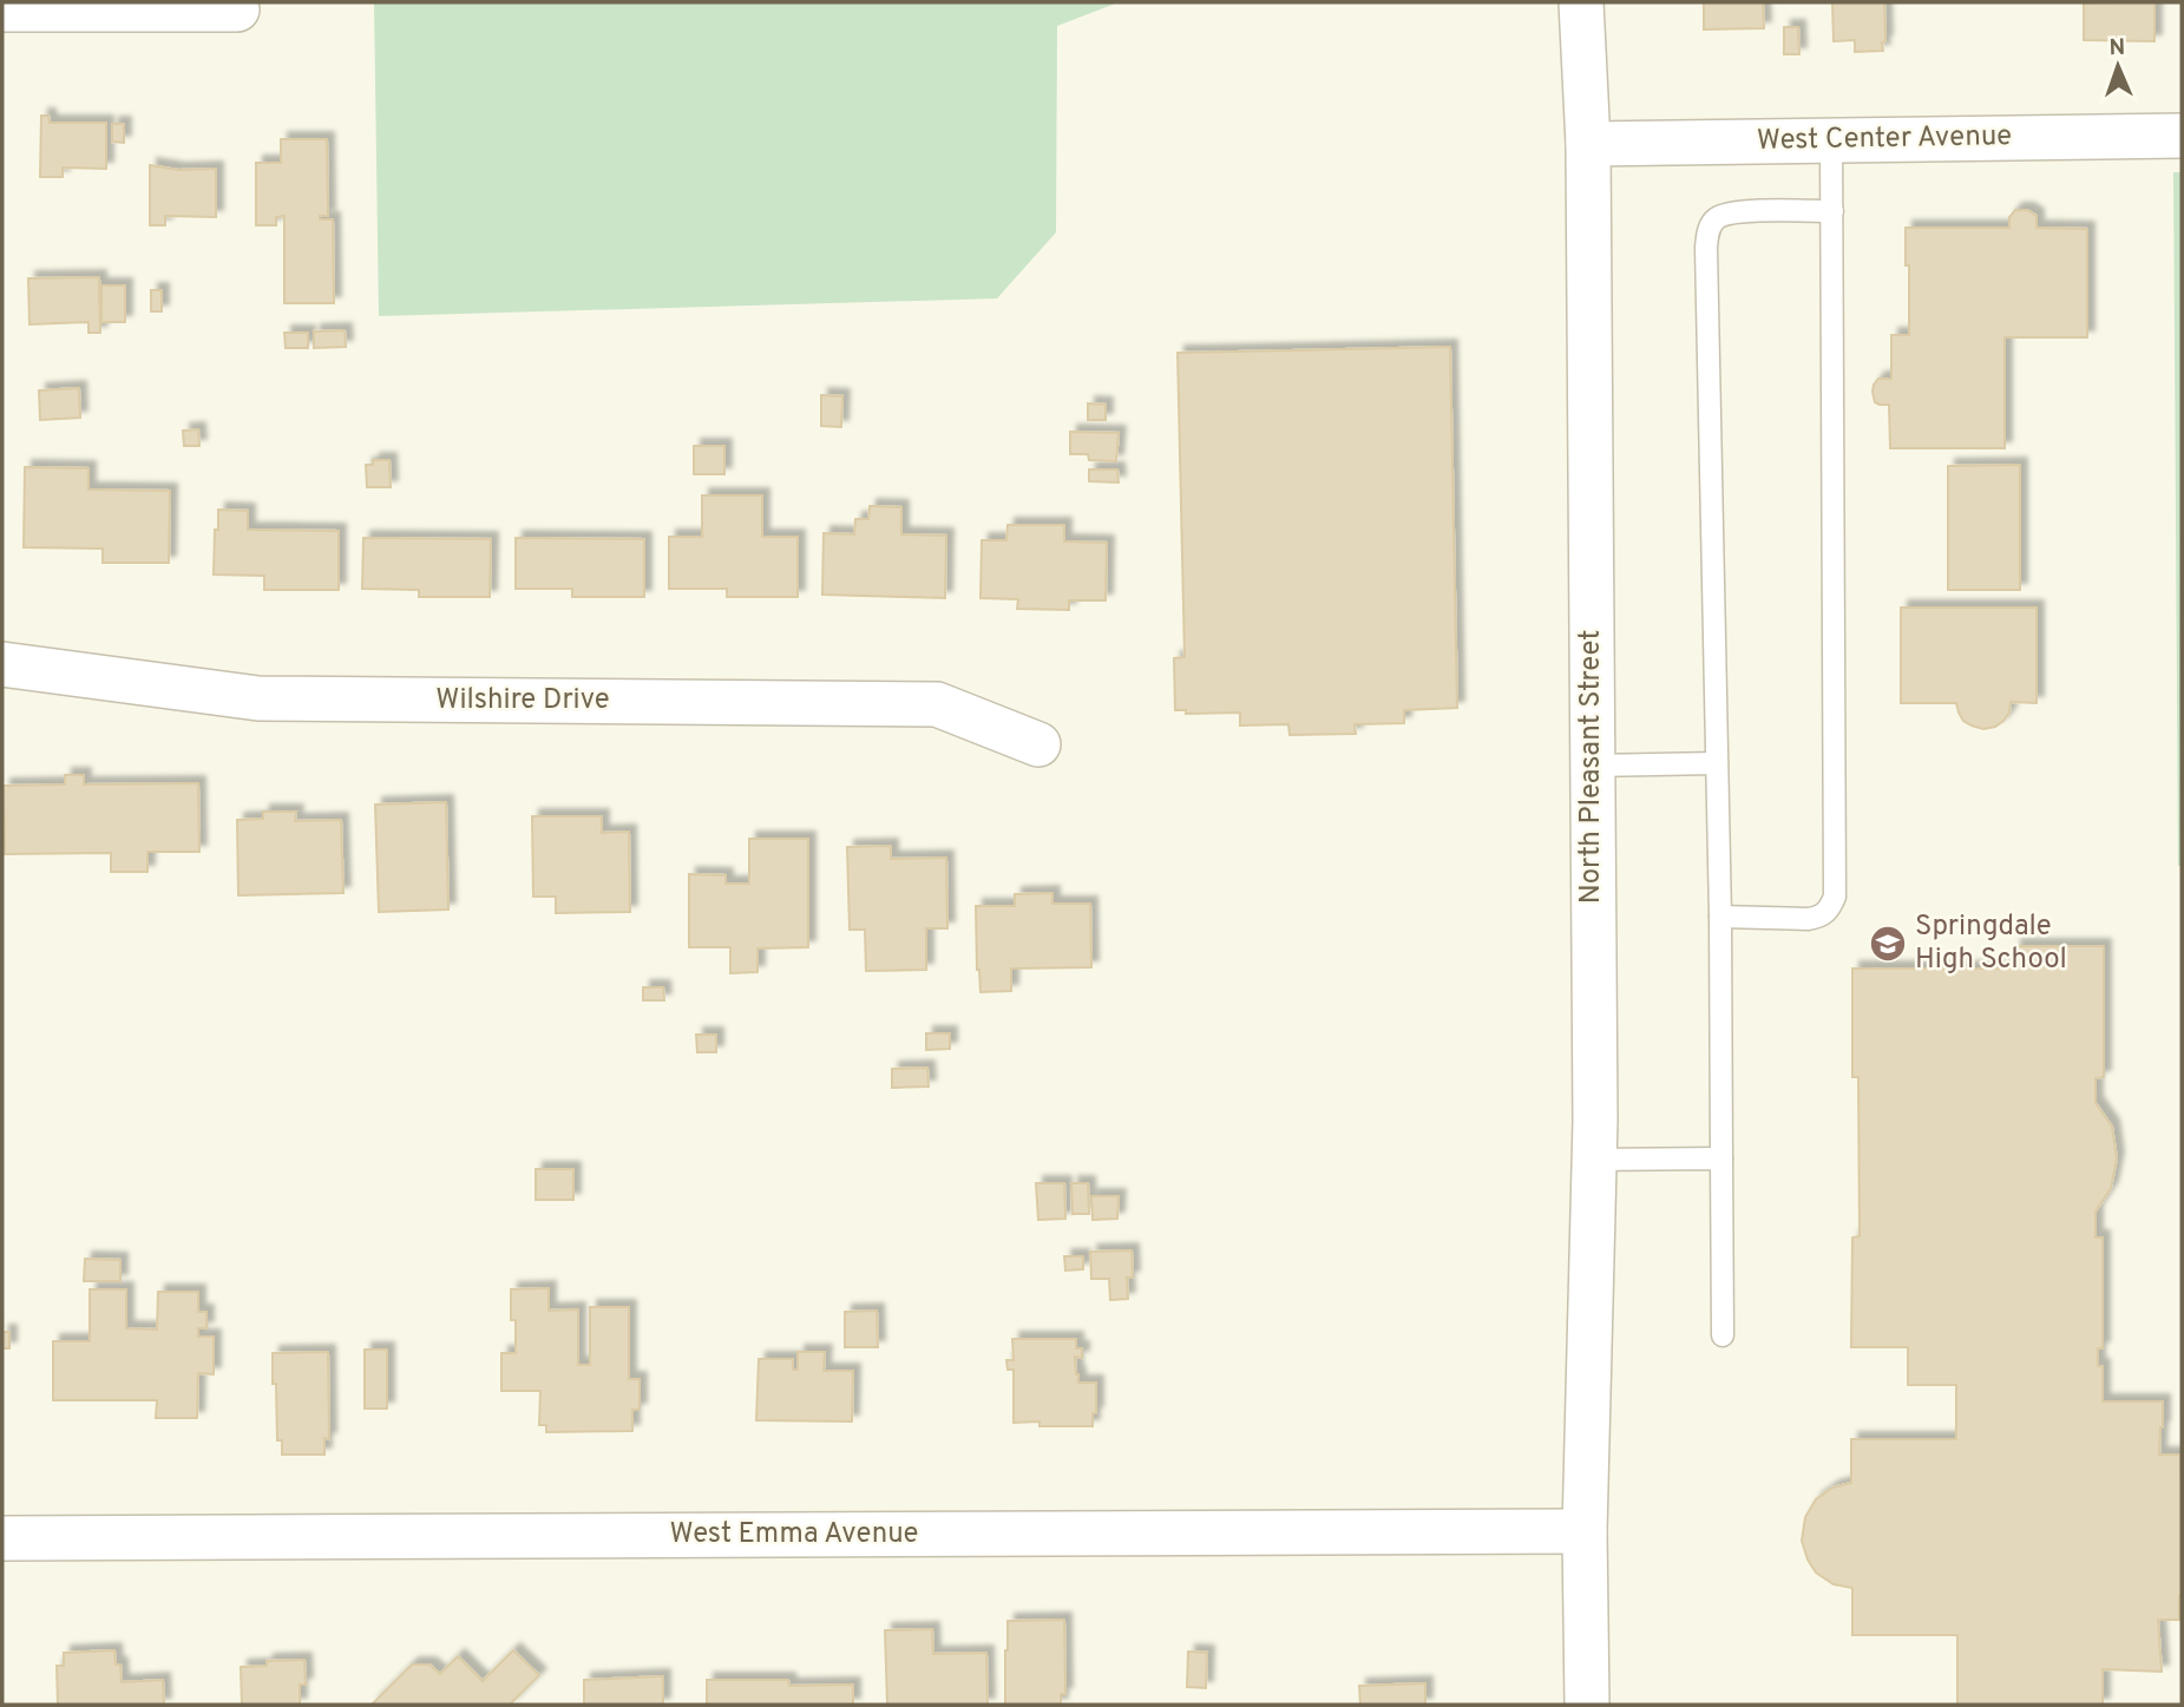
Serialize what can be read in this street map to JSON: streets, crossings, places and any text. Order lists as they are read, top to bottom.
{
  "streets": {
    "street": [
      "West Center Avenue",
      "Wilshire Drive",
      "North Pleasant Street",
      "West Emma Avenue"
    ]
  },
  "crossings": [
    ["West Center Avenue", "North Pleasant Street"],
    ["North Pleasant Street", "West Emma Avenue"]
  ],
  "places": {
    "school or university": ["Springdale High School"]
  },
  "north": "top"
}
